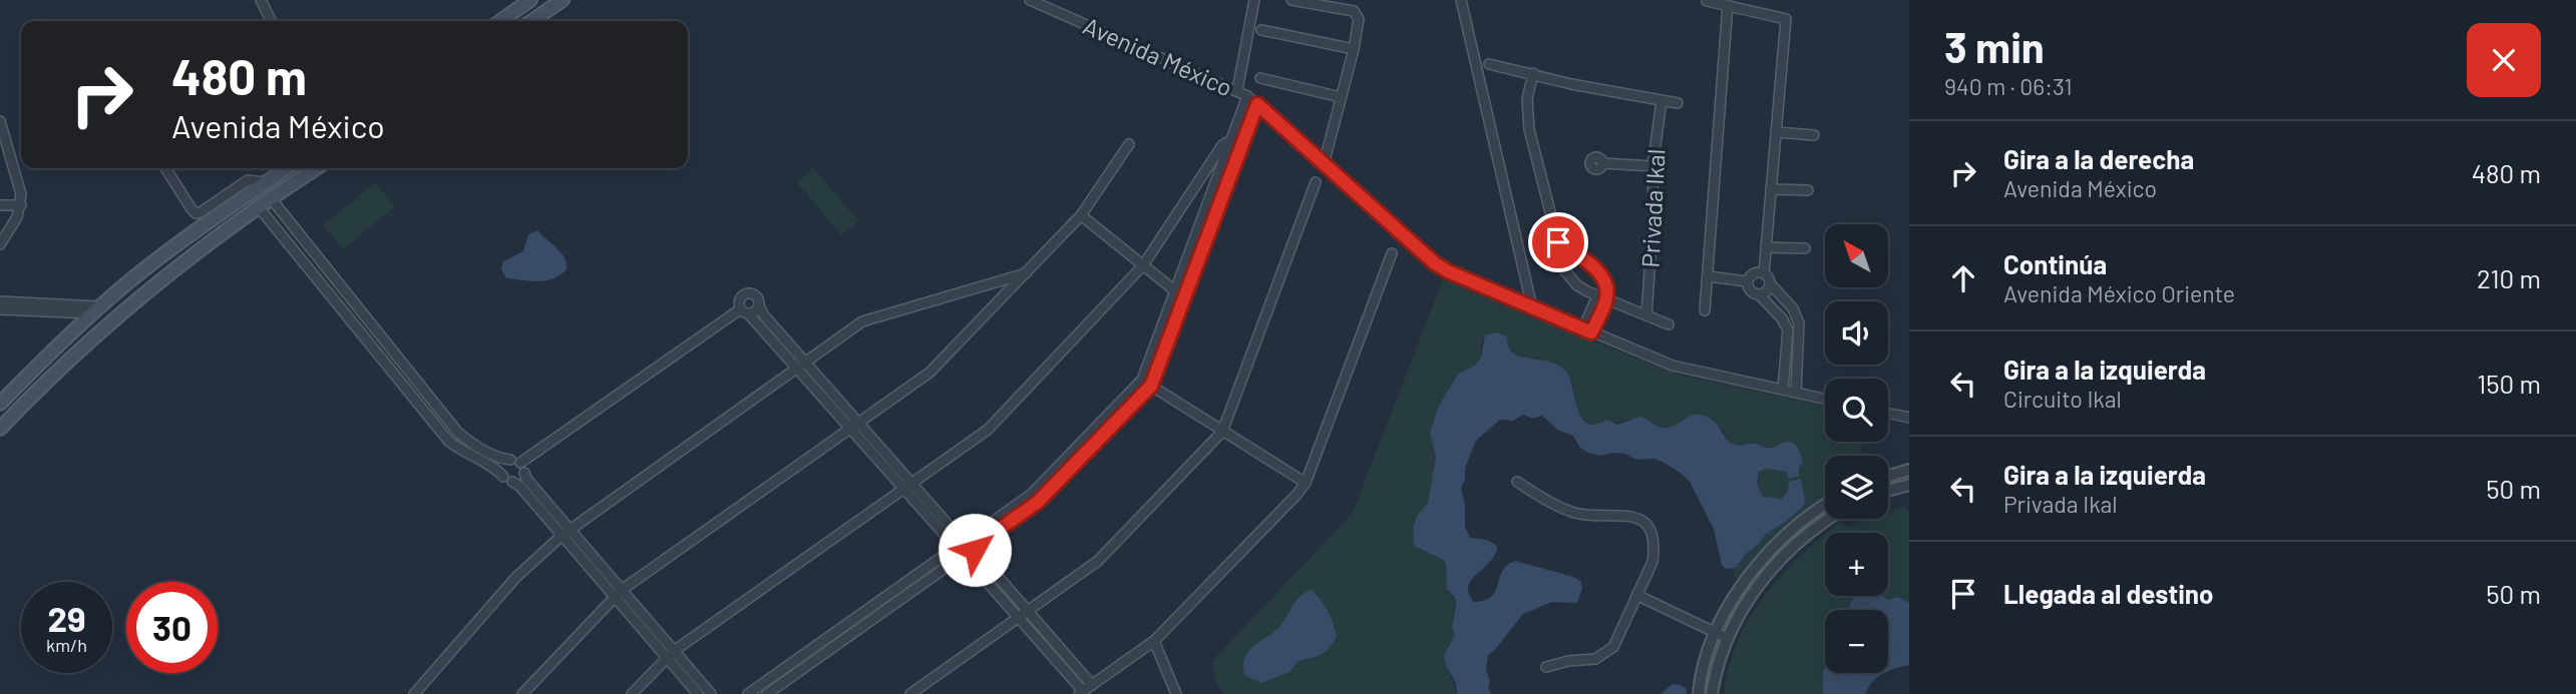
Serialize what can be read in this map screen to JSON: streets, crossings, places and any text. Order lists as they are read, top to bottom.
{
  "streets": {
    "street": ["Avenida México", "Privada Ikal"]
  },
  "north": "top left",
  "page": {
    "heading": ["3 min", "940 m · 06:31"],
    "turn": ["480 m", "Avenida México"],
    "list": [
      {
        "name": "Gira a la derecha",
        "note": "Avenida México",
        "value": "480 m"
      },
      {
        "name": "Continúa",
        "note": "Avenida México Oriente",
        "value": "210 m"
      },
      {
        "name": "Gira a la izquierda",
        "note": "Circuito Ikal",
        "value": "150 m"
      },
      {
        "name": "Gira a la izquierda",
        "note": "Privada Ikal",
        "value": "50 m"
      },
      {
        "name": "Llegada al destino",
        "value": "50 m"
      }
    ],
    "map_buttons": ["+", "−"],
    "speed": "29 km/h",
    "limit": "30"
  }
}
